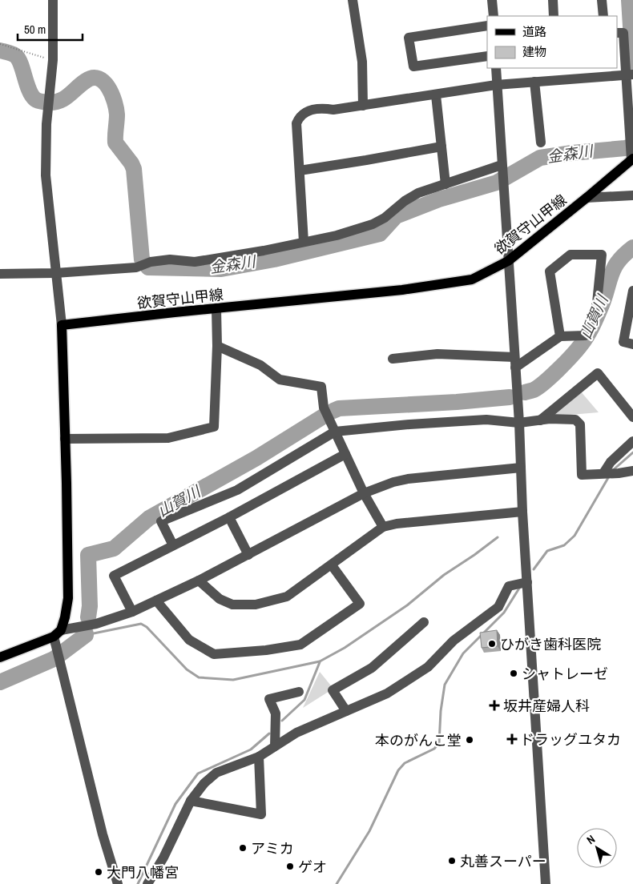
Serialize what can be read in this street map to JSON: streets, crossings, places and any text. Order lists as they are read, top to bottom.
{
  "streets": {
    "main road": ["欲賀守山甲線"]
  },
  "water": ["金森川", "山賀川"],
  "places": {
    "other": [
      "ひがき歯科医院",
      "シャトレーゼ",
      "本のがんこ堂",
      "アミカ",
      "丸善スーパー",
      "ゲオ",
      "大門八幡宮"
    ],
    "health": ["坂井産婦人科", "ドラッグユタカ"]
  },
  "legend": ["道路", "建物"],
  "scale_bar": "50 m",
  "north": "top left"
}
